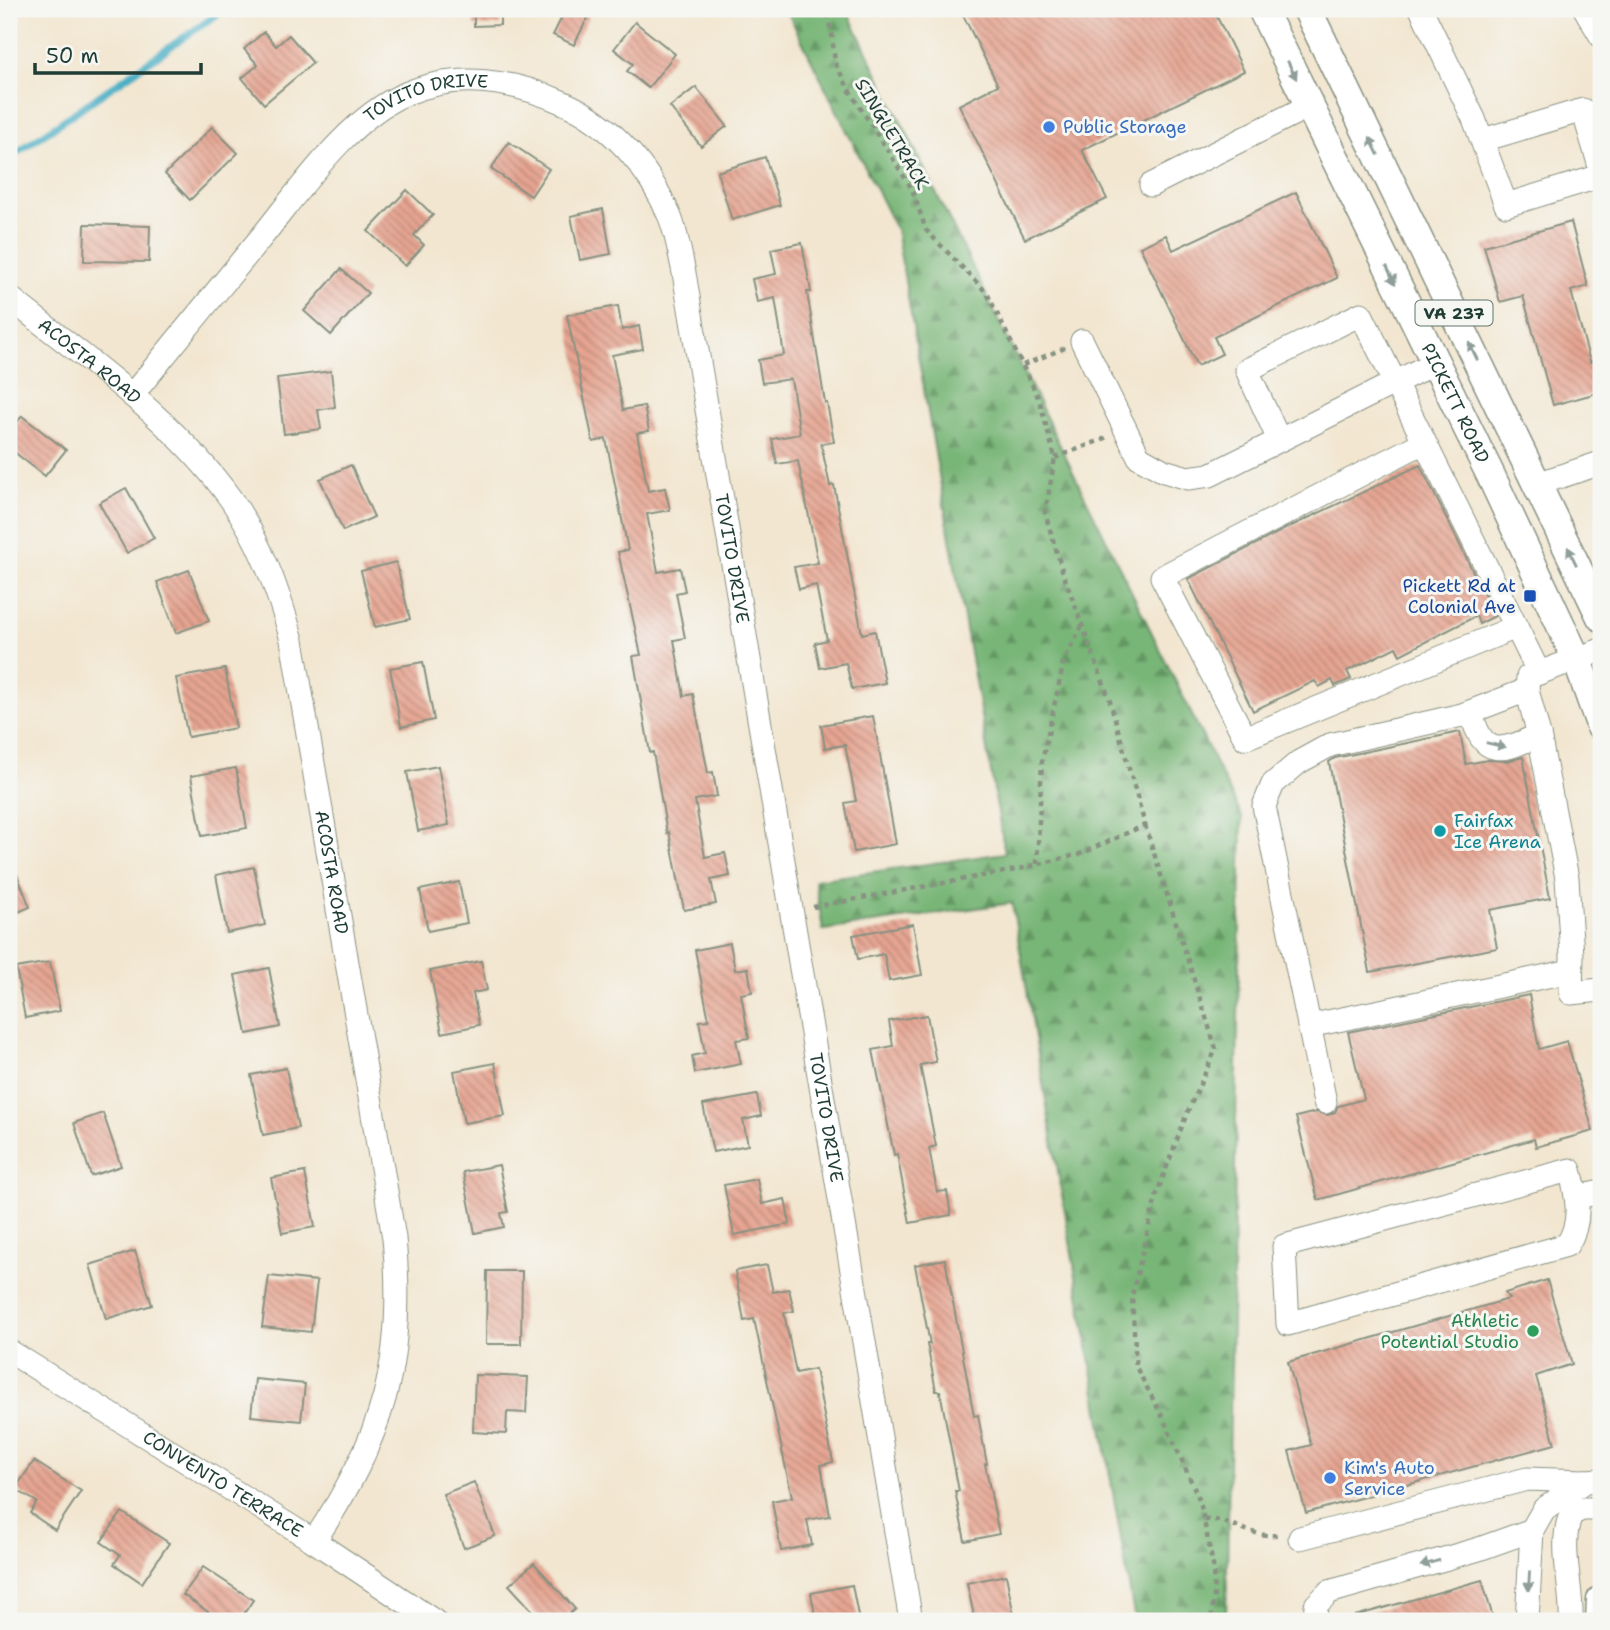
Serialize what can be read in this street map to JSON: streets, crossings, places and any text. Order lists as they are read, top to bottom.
{
  "streets": {
    "main road": ["VA 237", "PICKETT ROAD"],
    "street": ["TOVITO DRIVE", "ACOSTA ROAD", "CONVENTO TERRACE"],
    "path": ["SINGLETRACK"]
  },
  "crossings": [
    ["TOVITO DRIVE", "ACOSTA ROAD"],
    ["ACOSTA ROAD", "CONVENTO TERRACE"]
  ],
  "places": {
    "other": [
      "Public Storage",
      "Fairfax Ice Arena",
      "Athletic Potential Studio",
      "Kim's Auto Service"
    ],
    "transit": ["Pickett Rd at Colonial Ave"]
  },
  "scale_bar": "50 m"
}
